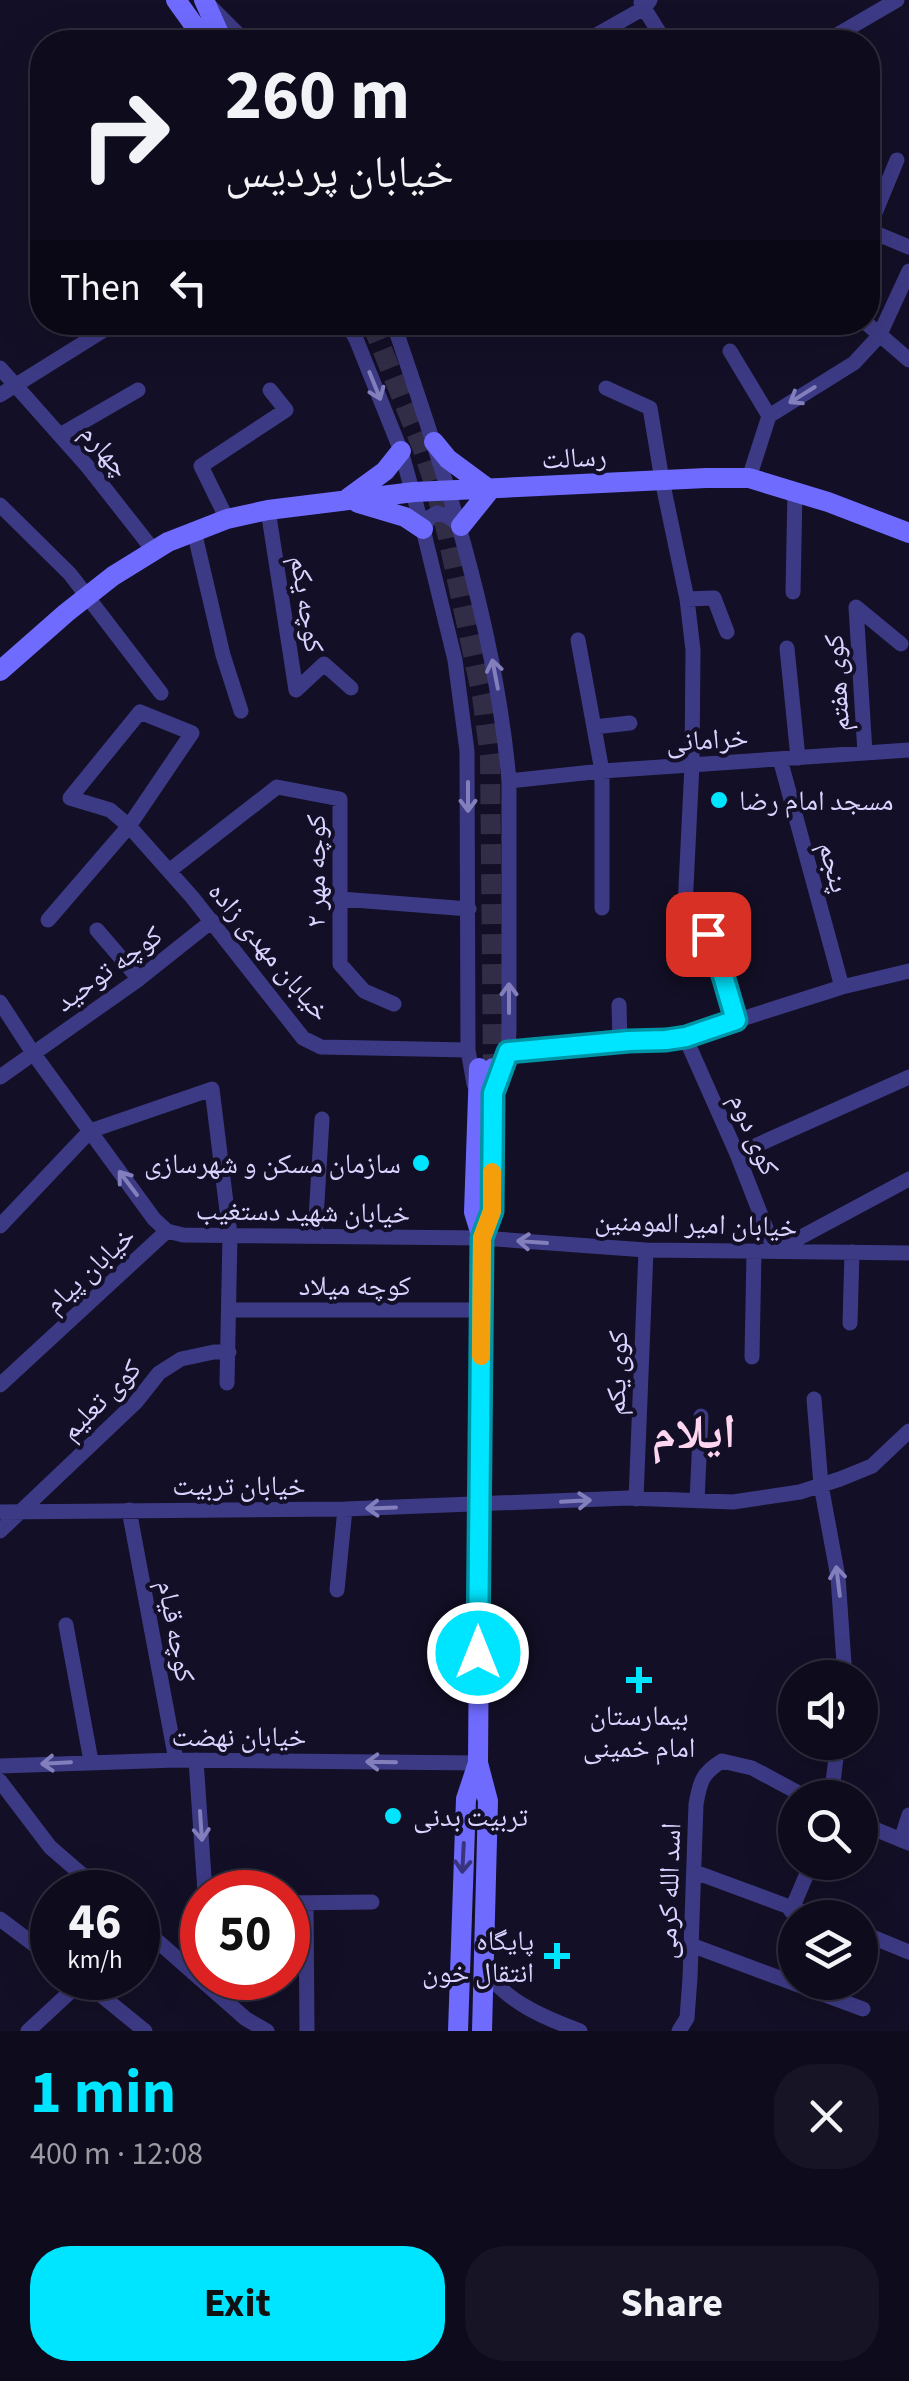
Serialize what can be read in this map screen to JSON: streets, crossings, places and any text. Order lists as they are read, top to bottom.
{
  "streets": {
    "main road": ["رسالت"],
    "street": [
      "چهارم",
      "کوچه یکم",
      "کوی هفتم",
      "خرامانی",
      "پنجم",
      "کوچه مهر ۲",
      "خیابان مهدی زاده",
      "کوچه توحید",
      "کوی دوم",
      "خیابان شهید دستغیب",
      "خیابان امیر المومنین",
      "خیابان پیام",
      "کوچه میلاد",
      "کوی یکم",
      "کوی تعلیم",
      "خیابان تربیت",
      "کوچه قیام",
      "خیابان نهضت",
      "اسد الله کرمی"
    ]
  },
  "crossings": [
    ["چهارم", "رسالت"],
    ["رسالت", "کوچه یکم"],
    ["کوی هفتم", "خرامانی"],
    ["خرامانی", "پنجم"],
    ["پنجم", "خیابان مهدی زاده"],
    ["کوچه مهر ۲", "خیابان مهدی زاده"],
    ["خیابان مهدی زاده", "کوچه توحید"],
    ["خیابان مهدی زاده", "کوی دوم"],
    ["کوچه توحید", "خیابان شهید دستغیب"],
    ["کوی دوم", "خیابان امیر المومنین"],
    ["خیابان شهید دستغیب", "خیابان امیر المومنین"],
    ["خیابان شهید دستغیب", "خیابان پیام"],
    ["خیابان امیر المومنین", "کوی یکم"],
    ["کوی یکم", "خیابان تربیت"],
    ["کوی تعلیم", "خیابان تربیت"],
    ["خیابان تربیت", "کوچه قیام"],
    ["کوچه قیام", "خیابان نهضت"]
  ],
  "one_way": ["خیابان امیر المومنین", "خیابان نهضت"],
  "districts": ["ایلام"],
  "places": {
    "other": ["مسجد امام رضا", "سازمان مسکن و شهرسازی", "تربیت بدنی"],
    "health": ["بیمارستان امام خمینی", "پایگاه انتقال خون"]
  },
  "page": {
    "turn": ["260 m", "خیابان پردیس"],
    "then": "Then",
    "speed": "46 km/h",
    "limit": "50",
    "heading": ["1 min", "400 m · 12:08"],
    "buttons": ["Exit", "Share"]
  }
}
